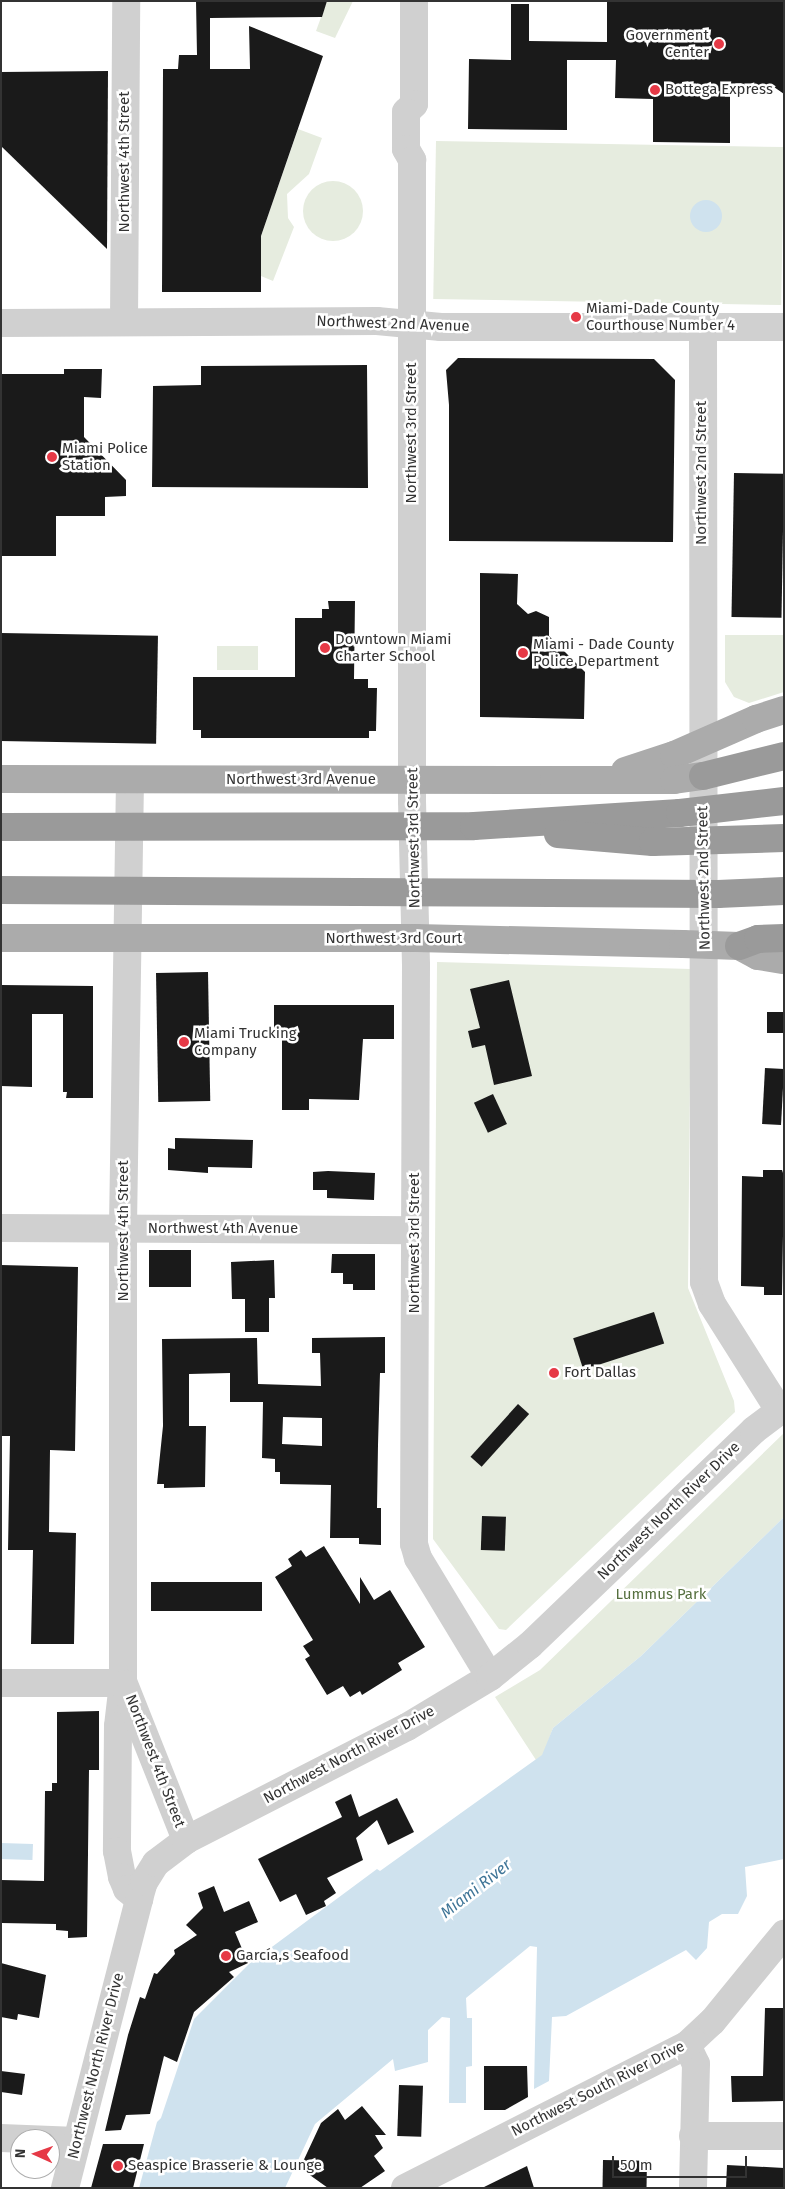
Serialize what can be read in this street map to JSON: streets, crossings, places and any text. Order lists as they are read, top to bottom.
{
  "streets": {
    "main road": ["Northwest 3rd Avenue", "Northwest 3rd Court"],
    "street": [
      "Northwest 4th Street",
      "Northwest 2nd Avenue",
      "Northwest 3rd Street",
      "Northwest 2nd Street",
      "Northwest 4th Avenue",
      "Northwest North River Drive",
      "Northwest South River Drive"
    ]
  },
  "crossings": [
    ["Northwest 4th Street", "Northwest 2nd Avenue"],
    ["Northwest 4th Street", "Northwest 3rd Avenue"],
    ["Northwest 4th Street", "Northwest 3rd Court"],
    ["Northwest 4th Street", "Northwest 4th Avenue"],
    ["Northwest 4th Street", "Northwest North River Drive"],
    ["Northwest 2nd Avenue", "Northwest 3rd Street"],
    ["Northwest 2nd Avenue", "Northwest 2nd Street"],
    ["Northwest 3rd Street", "Northwest 3rd Avenue"],
    ["Northwest 3rd Street", "Northwest 3rd Court"],
    ["Northwest 3rd Street", "Northwest 4th Avenue"],
    ["Northwest 3rd Street", "Northwest North River Drive"],
    ["Northwest 2nd Street", "Northwest 3rd Avenue"],
    ["Northwest 2nd Street", "Northwest 3rd Court"],
    ["Northwest 2nd Street", "Northwest North River Drive"]
  ],
  "water": ["Miami River"],
  "parks": ["Lummus Park"],
  "places": [
    "Government Center",
    "Bottega Express",
    "Miami-Dade County Courthouse Number 4",
    "Miami Police Station",
    "Downtown Miami Charter School",
    "Miami - Dade County Police Department",
    "Miami Trucking Company",
    "Fort Dallas",
    "García,s Seafood",
    "Seaspice Brasserie & Lounge"
  ],
  "scale_bar": "50 m",
  "north": "left"
}
